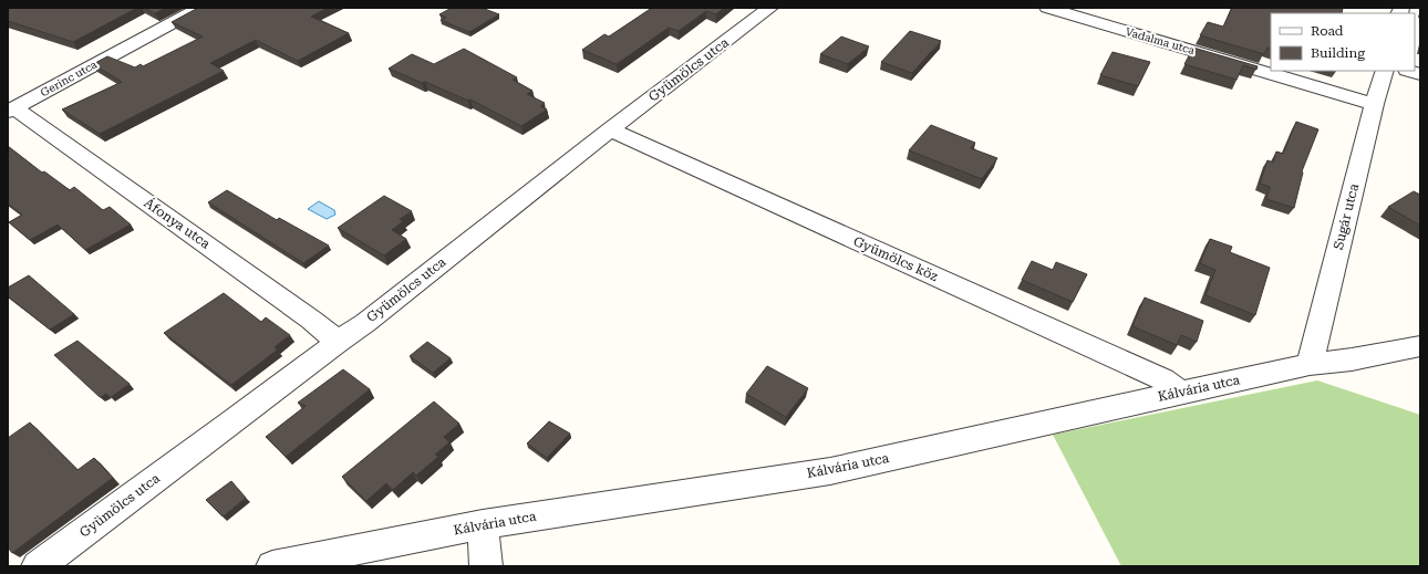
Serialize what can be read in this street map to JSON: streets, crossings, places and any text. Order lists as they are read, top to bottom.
{
  "streets": {
    "street": [
      "Vadalma utca",
      "Gyümölcs utca",
      "Gerinc utca",
      "Sugár utca",
      "Áfonya utca",
      "Gyümölcs köz",
      "Kálvária utca"
    ]
  },
  "crossings": [
    ["Vadalma utca", "Sugár utca"],
    ["Gyümölcs utca", "Áfonya utca"],
    ["Gyümölcs utca", "Gyümölcs köz"],
    ["Gerinc utca", "Áfonya utca"],
    ["Sugár utca", "Kálvária utca"],
    ["Gyümölcs köz", "Kálvária utca"]
  ],
  "legend": ["Road", "Building"]
}
